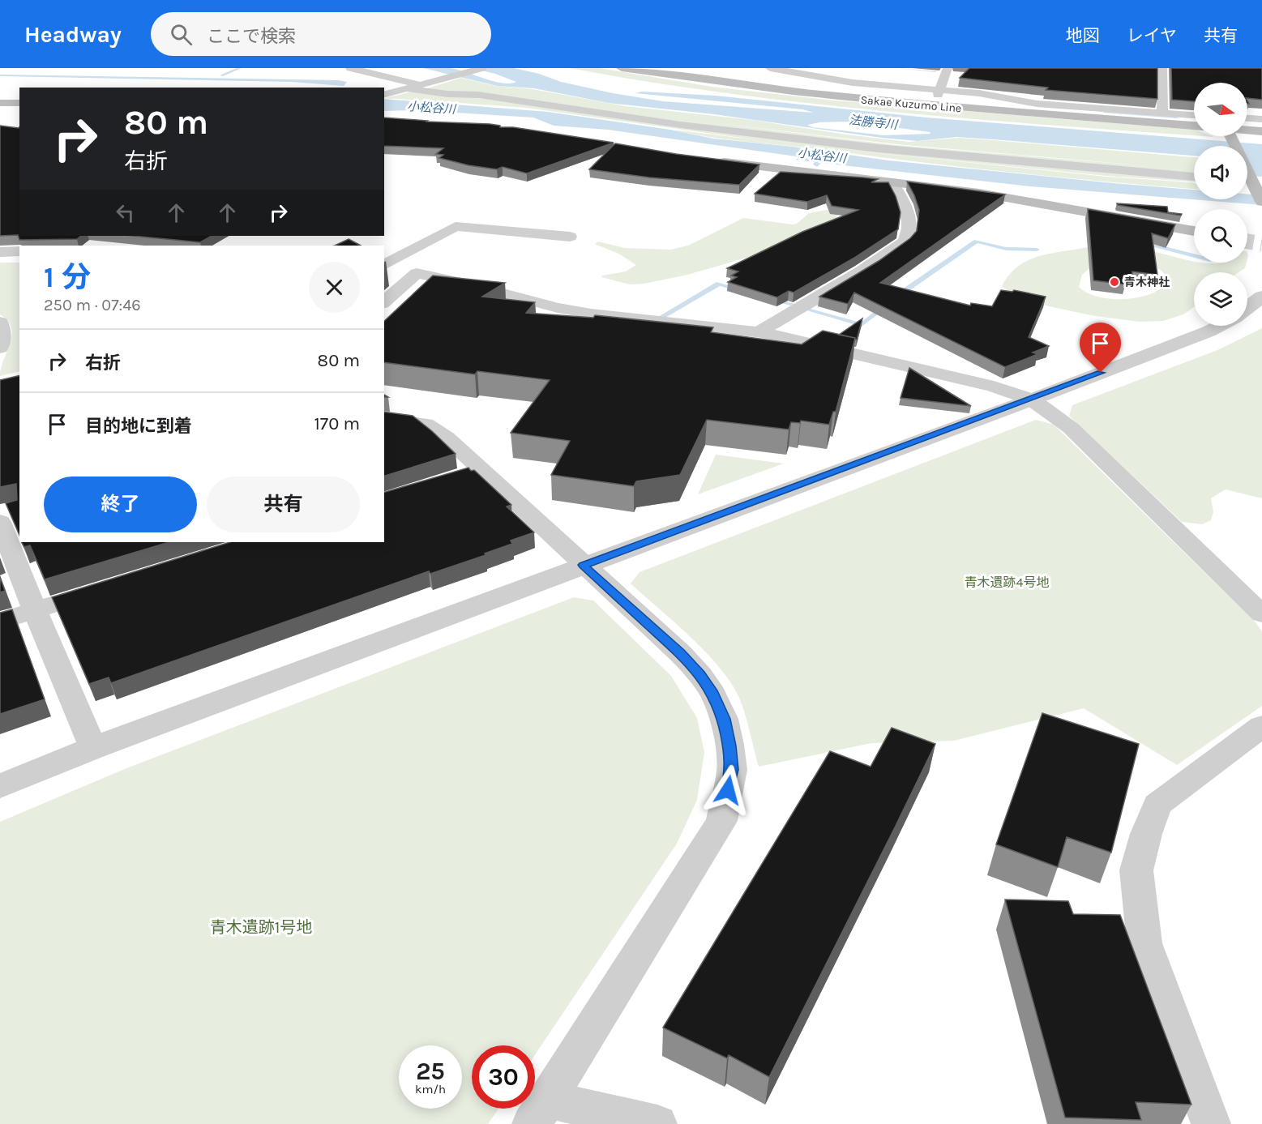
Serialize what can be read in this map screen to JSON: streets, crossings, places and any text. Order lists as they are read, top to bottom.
{
  "streets": {
    "main road": ["Sakae Kuzumo Line"]
  },
  "water": ["小松谷川", "法勝寺川"],
  "parks": ["青木遺跡4号地", "青木遺跡1号地"],
  "places": ["青木神社"],
  "north": "right",
  "page": {
    "header": "Headway",
    "search": "ここで検索",
    "nav": ["地図", "レイヤ", "共有"],
    "turn": ["80 m", "右折"],
    "heading": ["1 分", "250 m · 07:46"],
    "list": [
      {
        "name": "右折",
        "value": "80 m"
      },
      {
        "name": "目的地に到着",
        "value": "170 m"
      }
    ],
    "buttons": ["終了", "共有"],
    "speed": "25 km/h",
    "limit": "30"
  }
}
